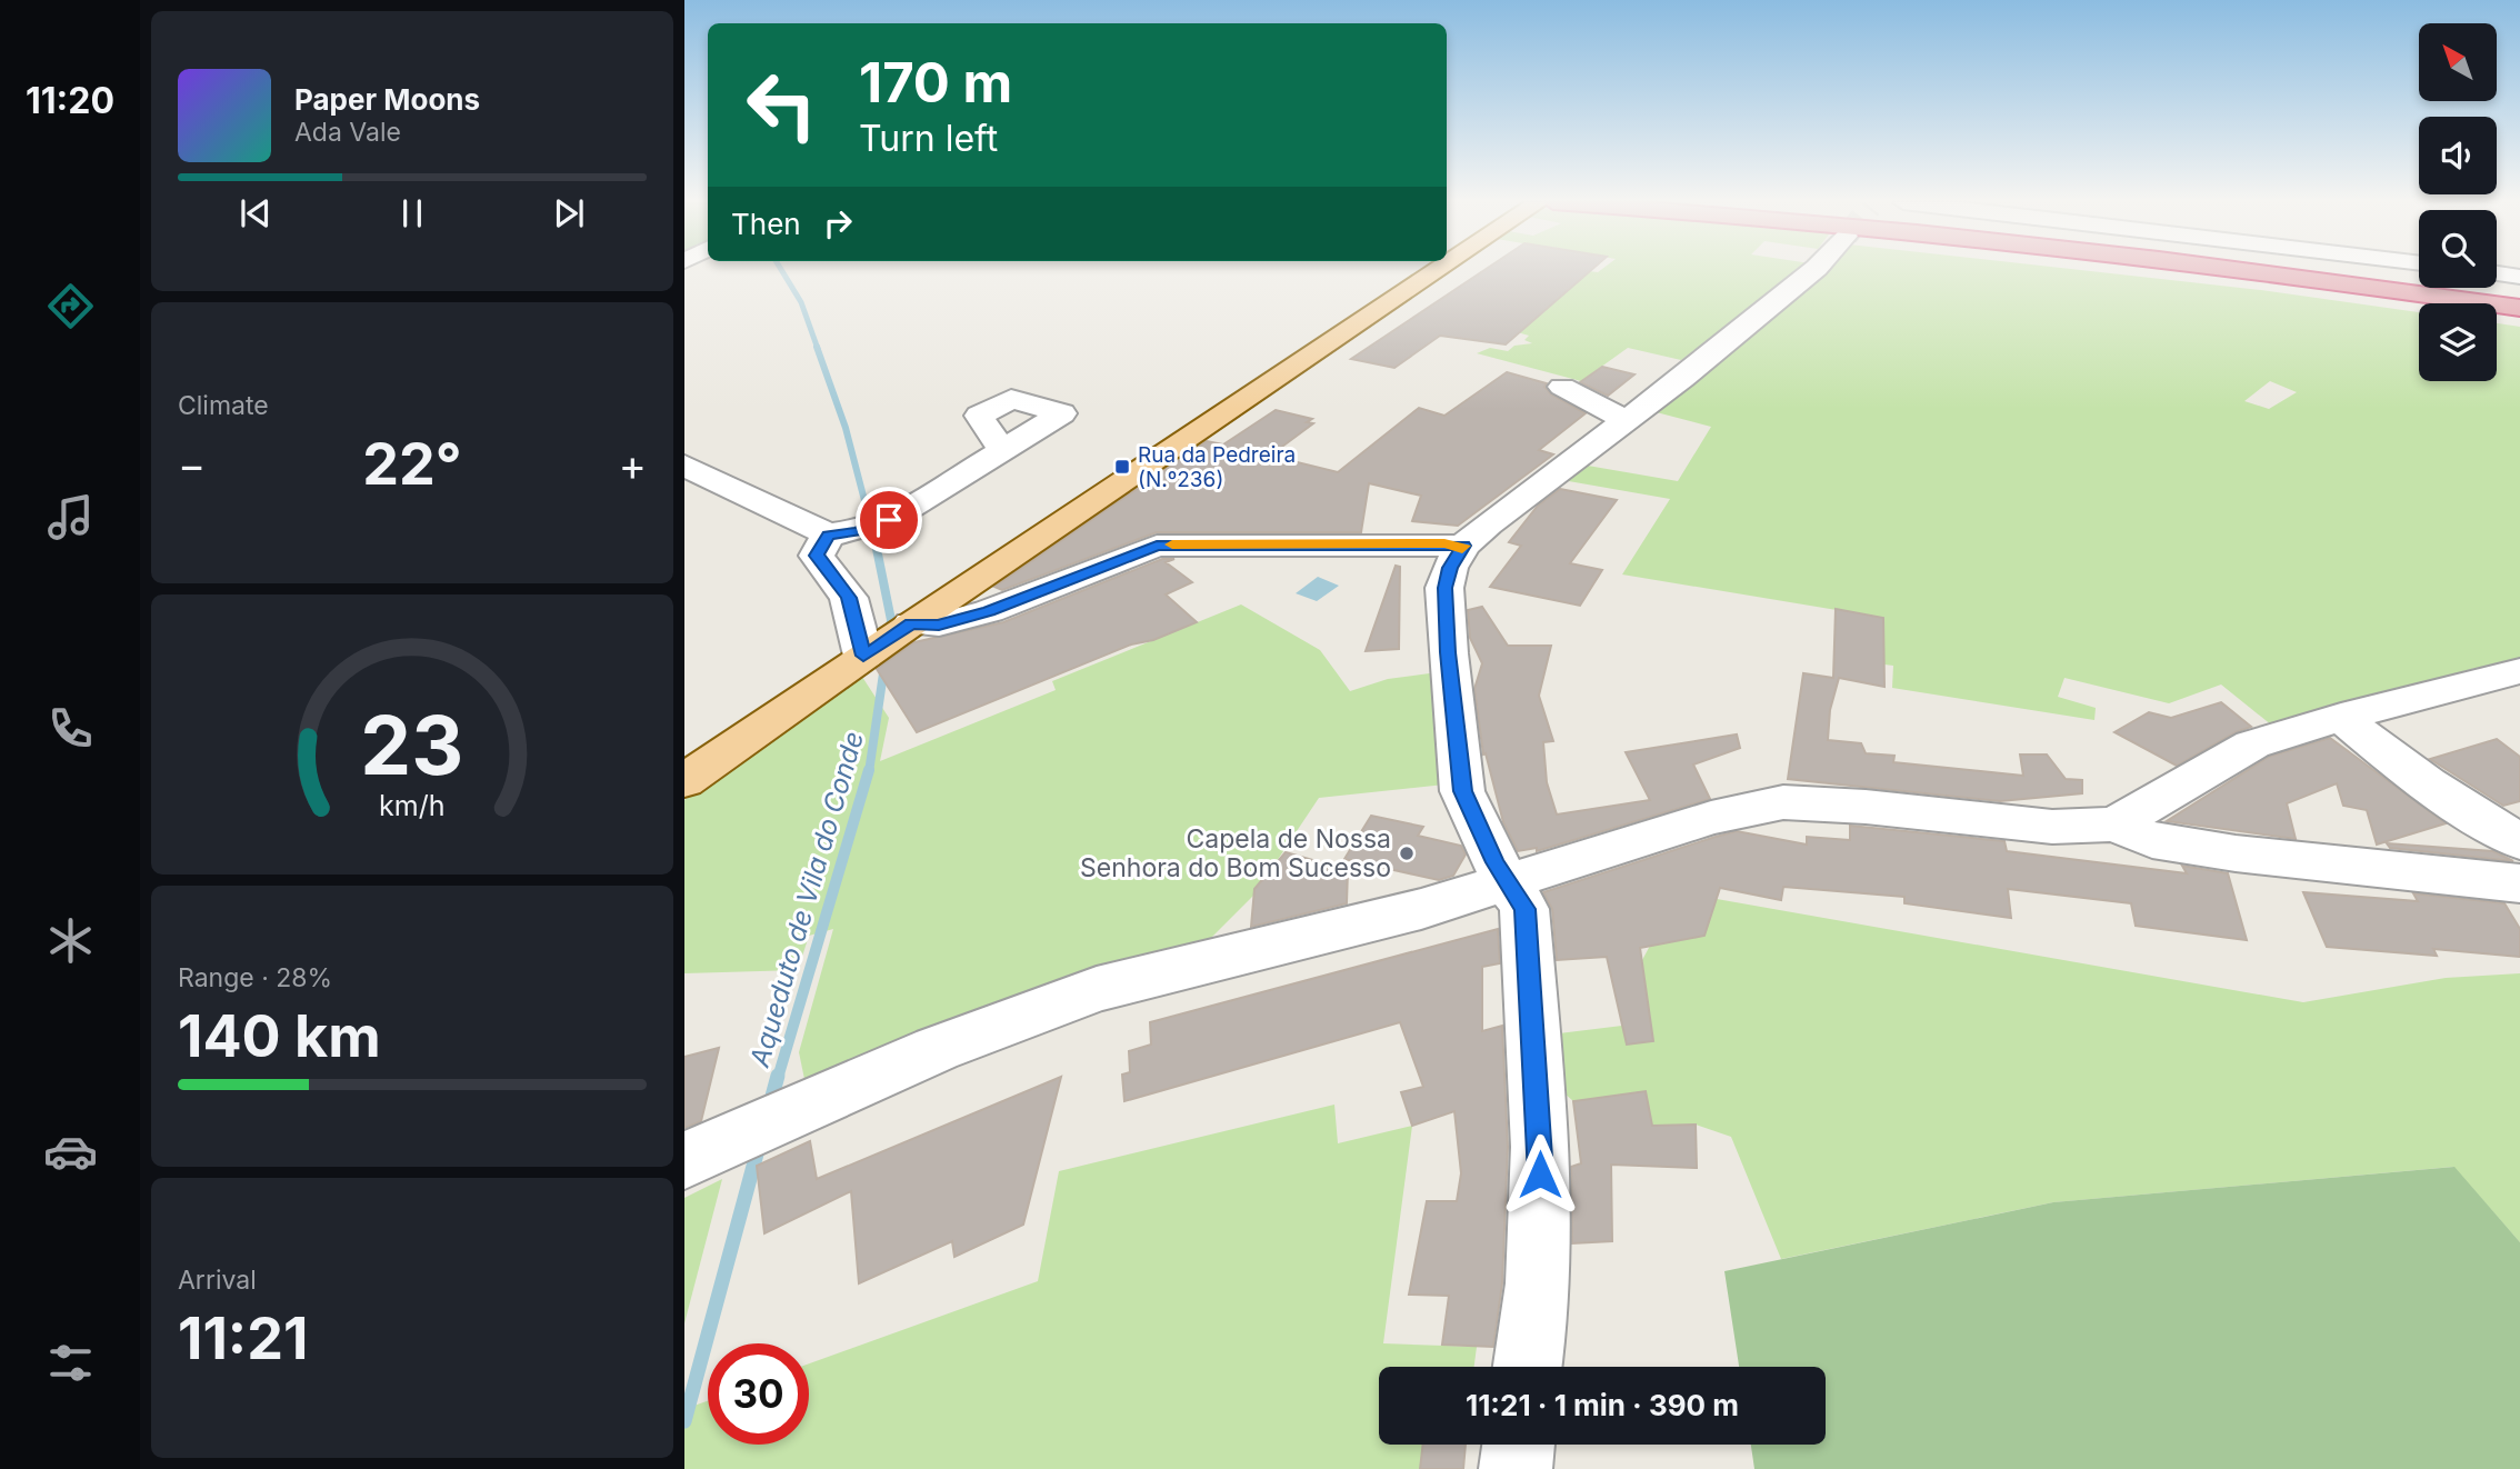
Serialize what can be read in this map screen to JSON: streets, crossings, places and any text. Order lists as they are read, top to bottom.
{
  "water": ["Aqueduto de Vila do Conde"],
  "places": {
    "transit": ["Rua da Pedreira (N.º236)"],
    "other": ["Capela de Nossa Senhora do Bom Sucesso"]
  },
  "north": "top left",
  "page": {
    "tabs": "11:20",
    "turn": ["170 m", "Turn left"],
    "song": ["Paper Moons", "Ada Vale"],
    "then": "Then",
    "tile": [
      "Climate",
      ["Range · 28%", "140 km"],
      ["Arrival", "11:21"]
    ],
    "heat": ["−", "22°", "+"],
    "limit": "30",
    "trip": "11:21 · 1 min · 390 m",
    "gauge": ["23", "km/h"]
  }
}
